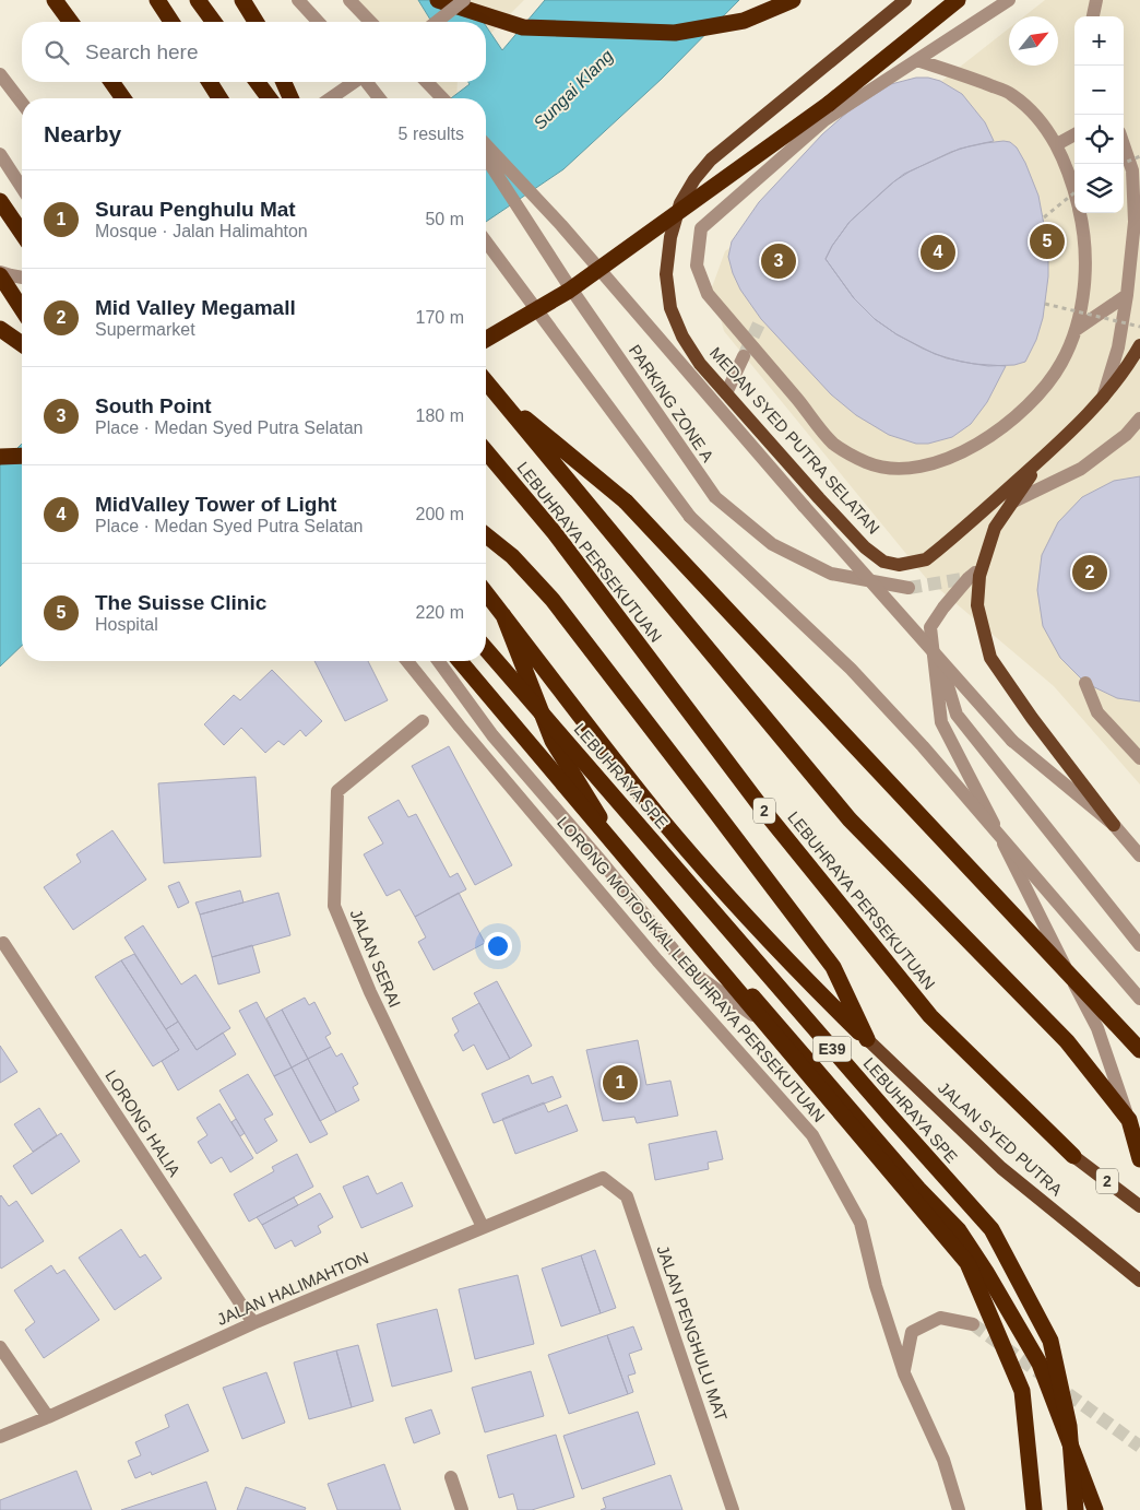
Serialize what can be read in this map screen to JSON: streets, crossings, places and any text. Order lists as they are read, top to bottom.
{
  "streets": {
    "highway": [
      "LEBUHRAYA PERSEKUTUAN",
      "LEBUHRAYA SPE",
      "2",
      "E39"
    ],
    "main road": ["MEDAN SYED PUTRA SELATAN", "JALAN SYED PUTRA"],
    "street": [
      "PARKING ZONE A",
      "JALAN SERAI",
      "LORONG MOTOSIKAL LEBUHRAYA PERSEKUTUAN",
      "LORONG HALIA",
      "JALAN HALIMAHTON",
      "JALAN PENGHULU MAT"
    ]
  },
  "crossings": [
    ["LEBUHRAYA PERSEKUTUAN", "2"],
    ["JALAN SERAI", "JALAN HALIMAHTON"],
    ["LORONG HALIA", "JALAN HALIMAHTON"],
    ["JALAN HALIMAHTON", "JALAN PENGHULU MAT"]
  ],
  "water": ["Sungai Klang"],
  "north": "top right",
  "page": {
    "map_buttons": ["+", "−"],
    "search": "Search here",
    "heading": ["Nearby", "5 results"],
    "list": [
      {
        "mark": "1",
        "name": "Surau Penghulu Mat",
        "note": "Mosque · Jalan Halimahton",
        "value": "50 m"
      },
      {
        "mark": "2",
        "name": "Mid Valley Megamall",
        "note": "Supermarket",
        "value": "170 m"
      },
      {
        "mark": "3",
        "name": "South Point",
        "note": "Place · Medan Syed Putra Selatan",
        "value": "180 m"
      },
      {
        "mark": "4",
        "name": "MidValley Tower of Light",
        "note": "Place · Medan Syed Putra Selatan",
        "value": "200 m"
      },
      {
        "mark": "5",
        "name": "The Suisse Clinic",
        "note": "Hospital",
        "value": "220 m"
      }
    ],
    "pins": [
      "5",
      "4",
      "3",
      "2",
      "1"
    ]
  }
}
